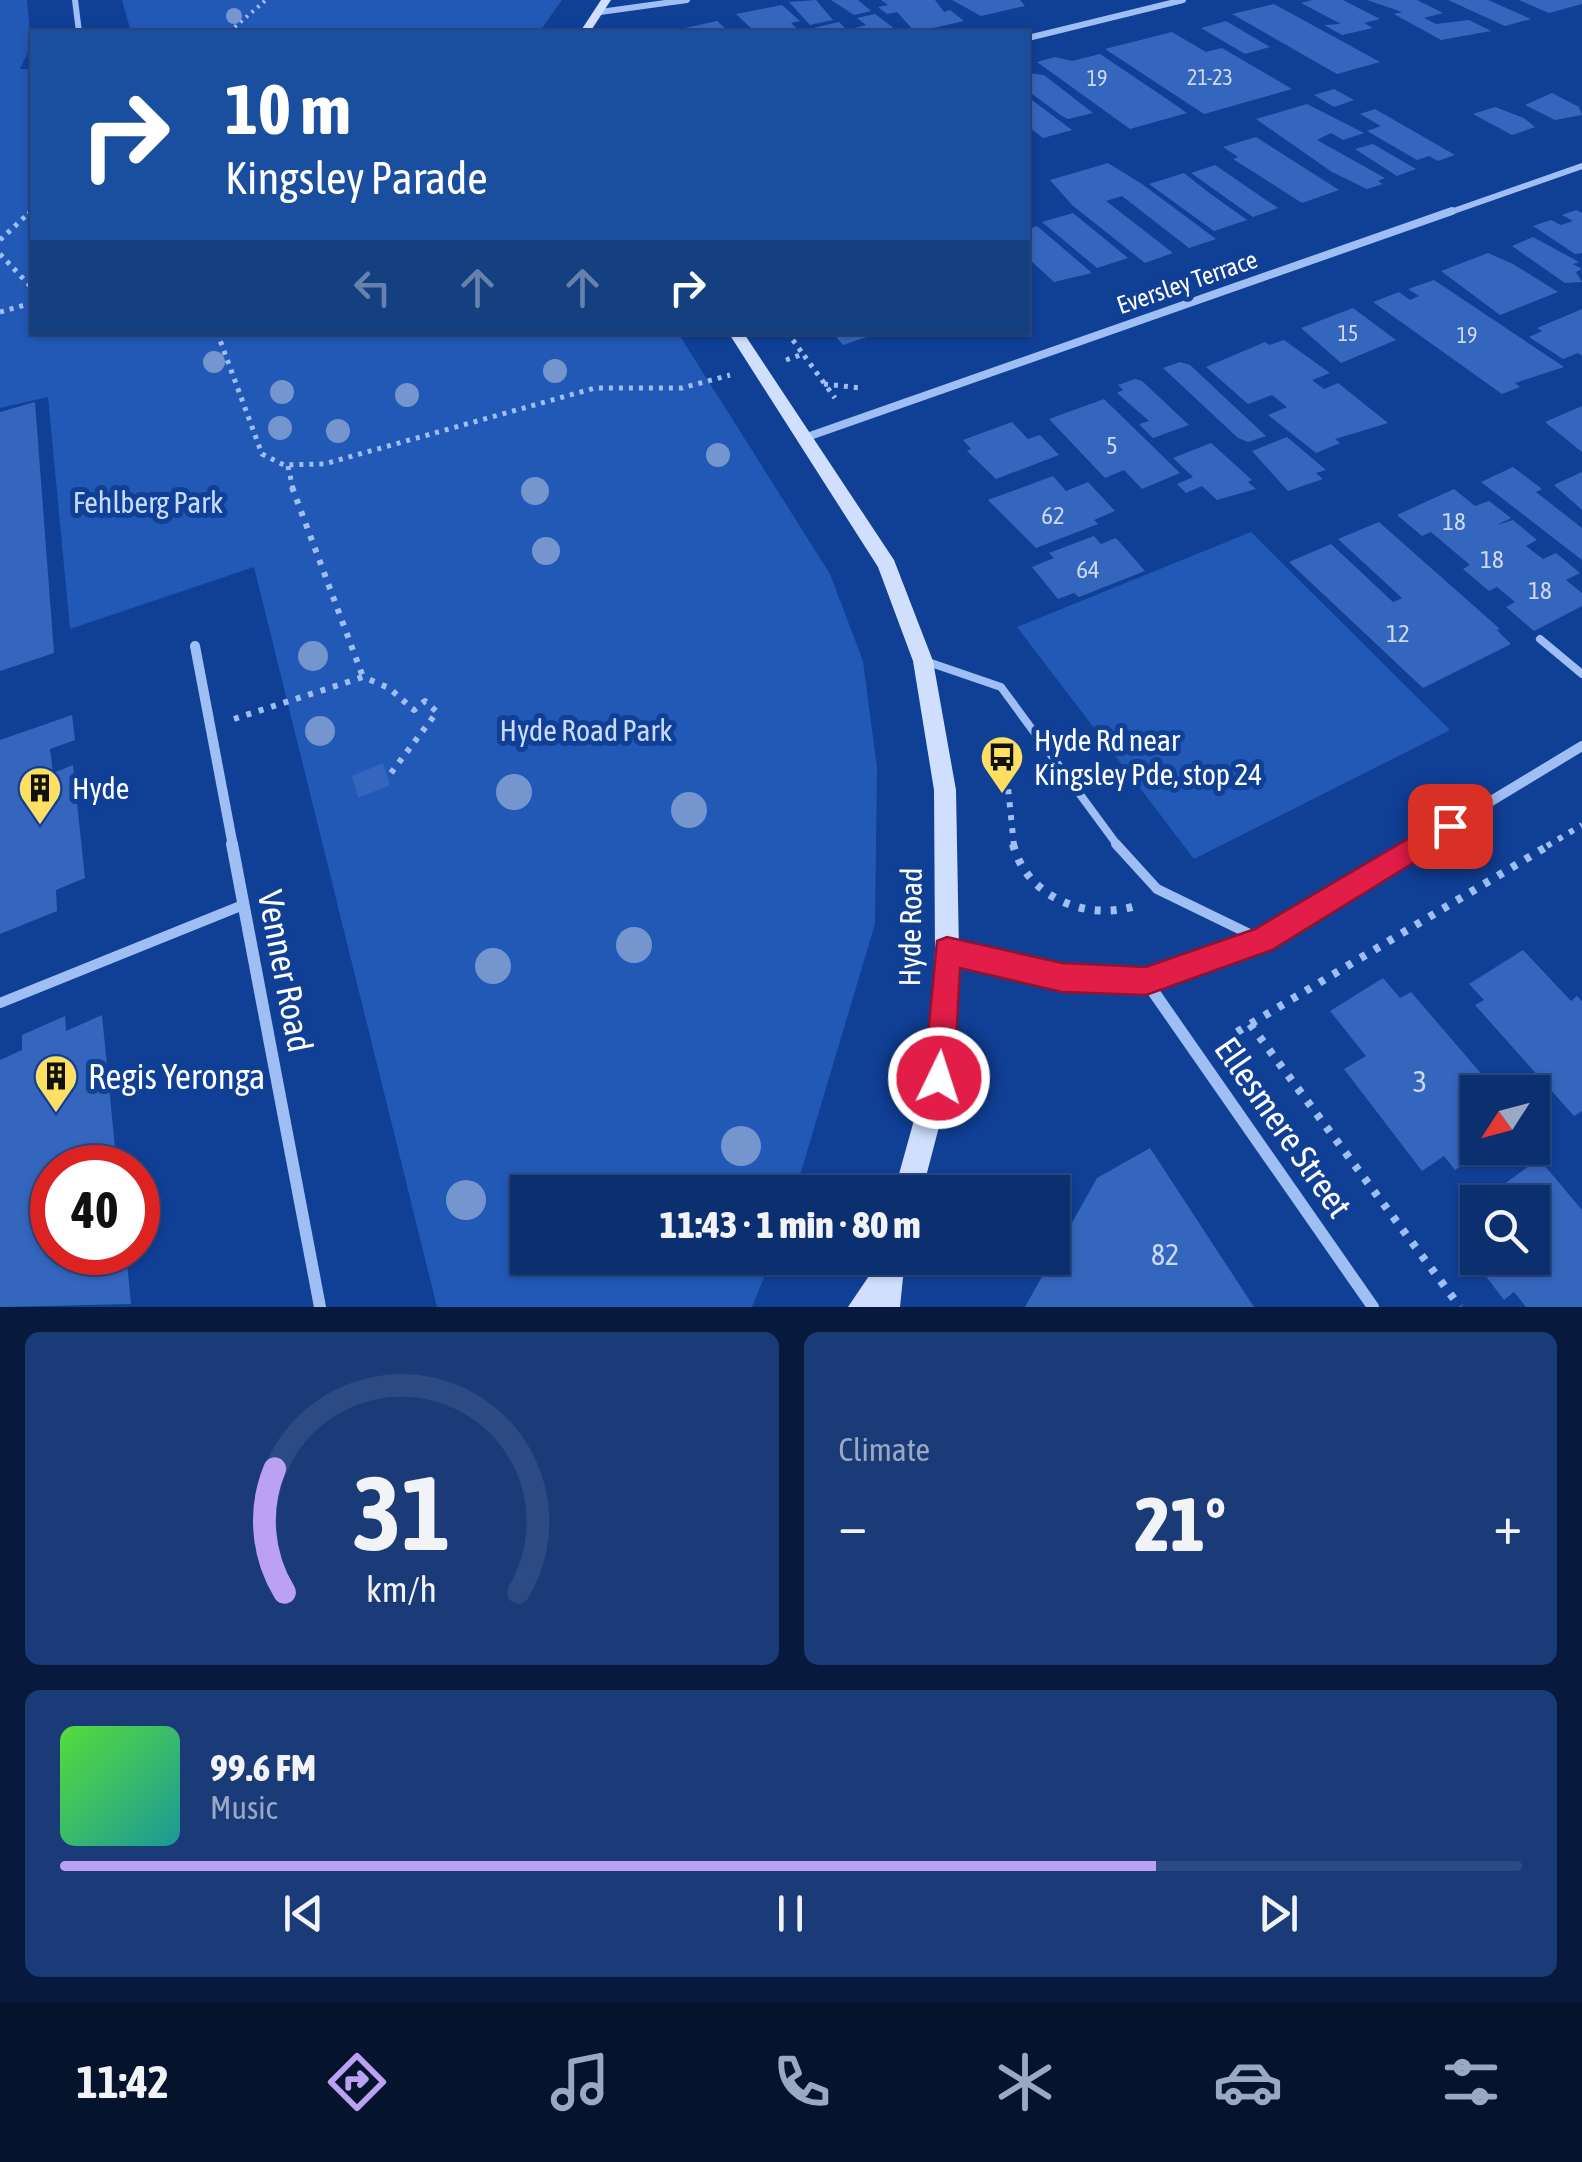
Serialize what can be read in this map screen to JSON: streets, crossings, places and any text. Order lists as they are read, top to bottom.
{
  "streets": {
    "street": [
      "Eversley Terrace",
      "Hyde Road",
      "Venner Road",
      "Ellesmere Street"
    ]
  },
  "crossings": [
    ["Eversley Terrace", "Hyde Road"]
  ],
  "parks": ["Fehlberg Park", "Hyde Road Park"],
  "places": {
    "bus stop": ["Hyde Rd near Kingsley Pde, stop 24"],
    "building": ["Hyde", "Regis Yeronga"]
  },
  "house_numbers": [
    "21-23",
    "19",
    "15",
    "19",
    "5",
    "62",
    "18",
    "18",
    "64",
    "18",
    "12",
    "3",
    "82"
  ],
  "north": "bottom left",
  "page": {
    "turn": ["10 m", "Kingsley Parade"],
    "limit": "40",
    "trip": "11:43 · 1 min · 80 m",
    "tile": "Climate",
    "heat": ["−", "21°", "+"],
    "song": ["99.6 FM", "Music"],
    "tabs": "11:42",
    "gauge": ["31", "km/h"]
  }
}
